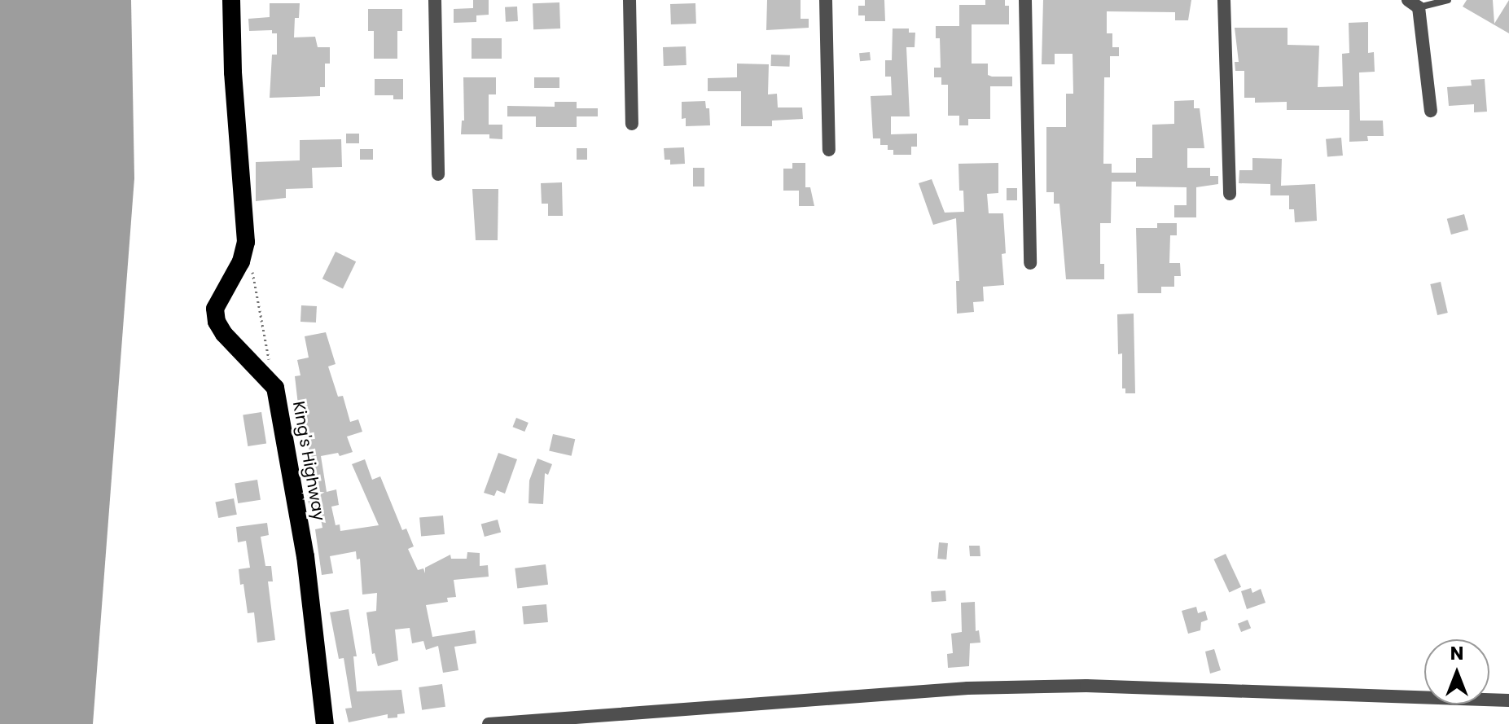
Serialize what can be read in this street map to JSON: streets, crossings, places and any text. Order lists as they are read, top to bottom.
{
  "streets": {
    "highway": ["King's Highway"]
  },
  "north": "top"
}
